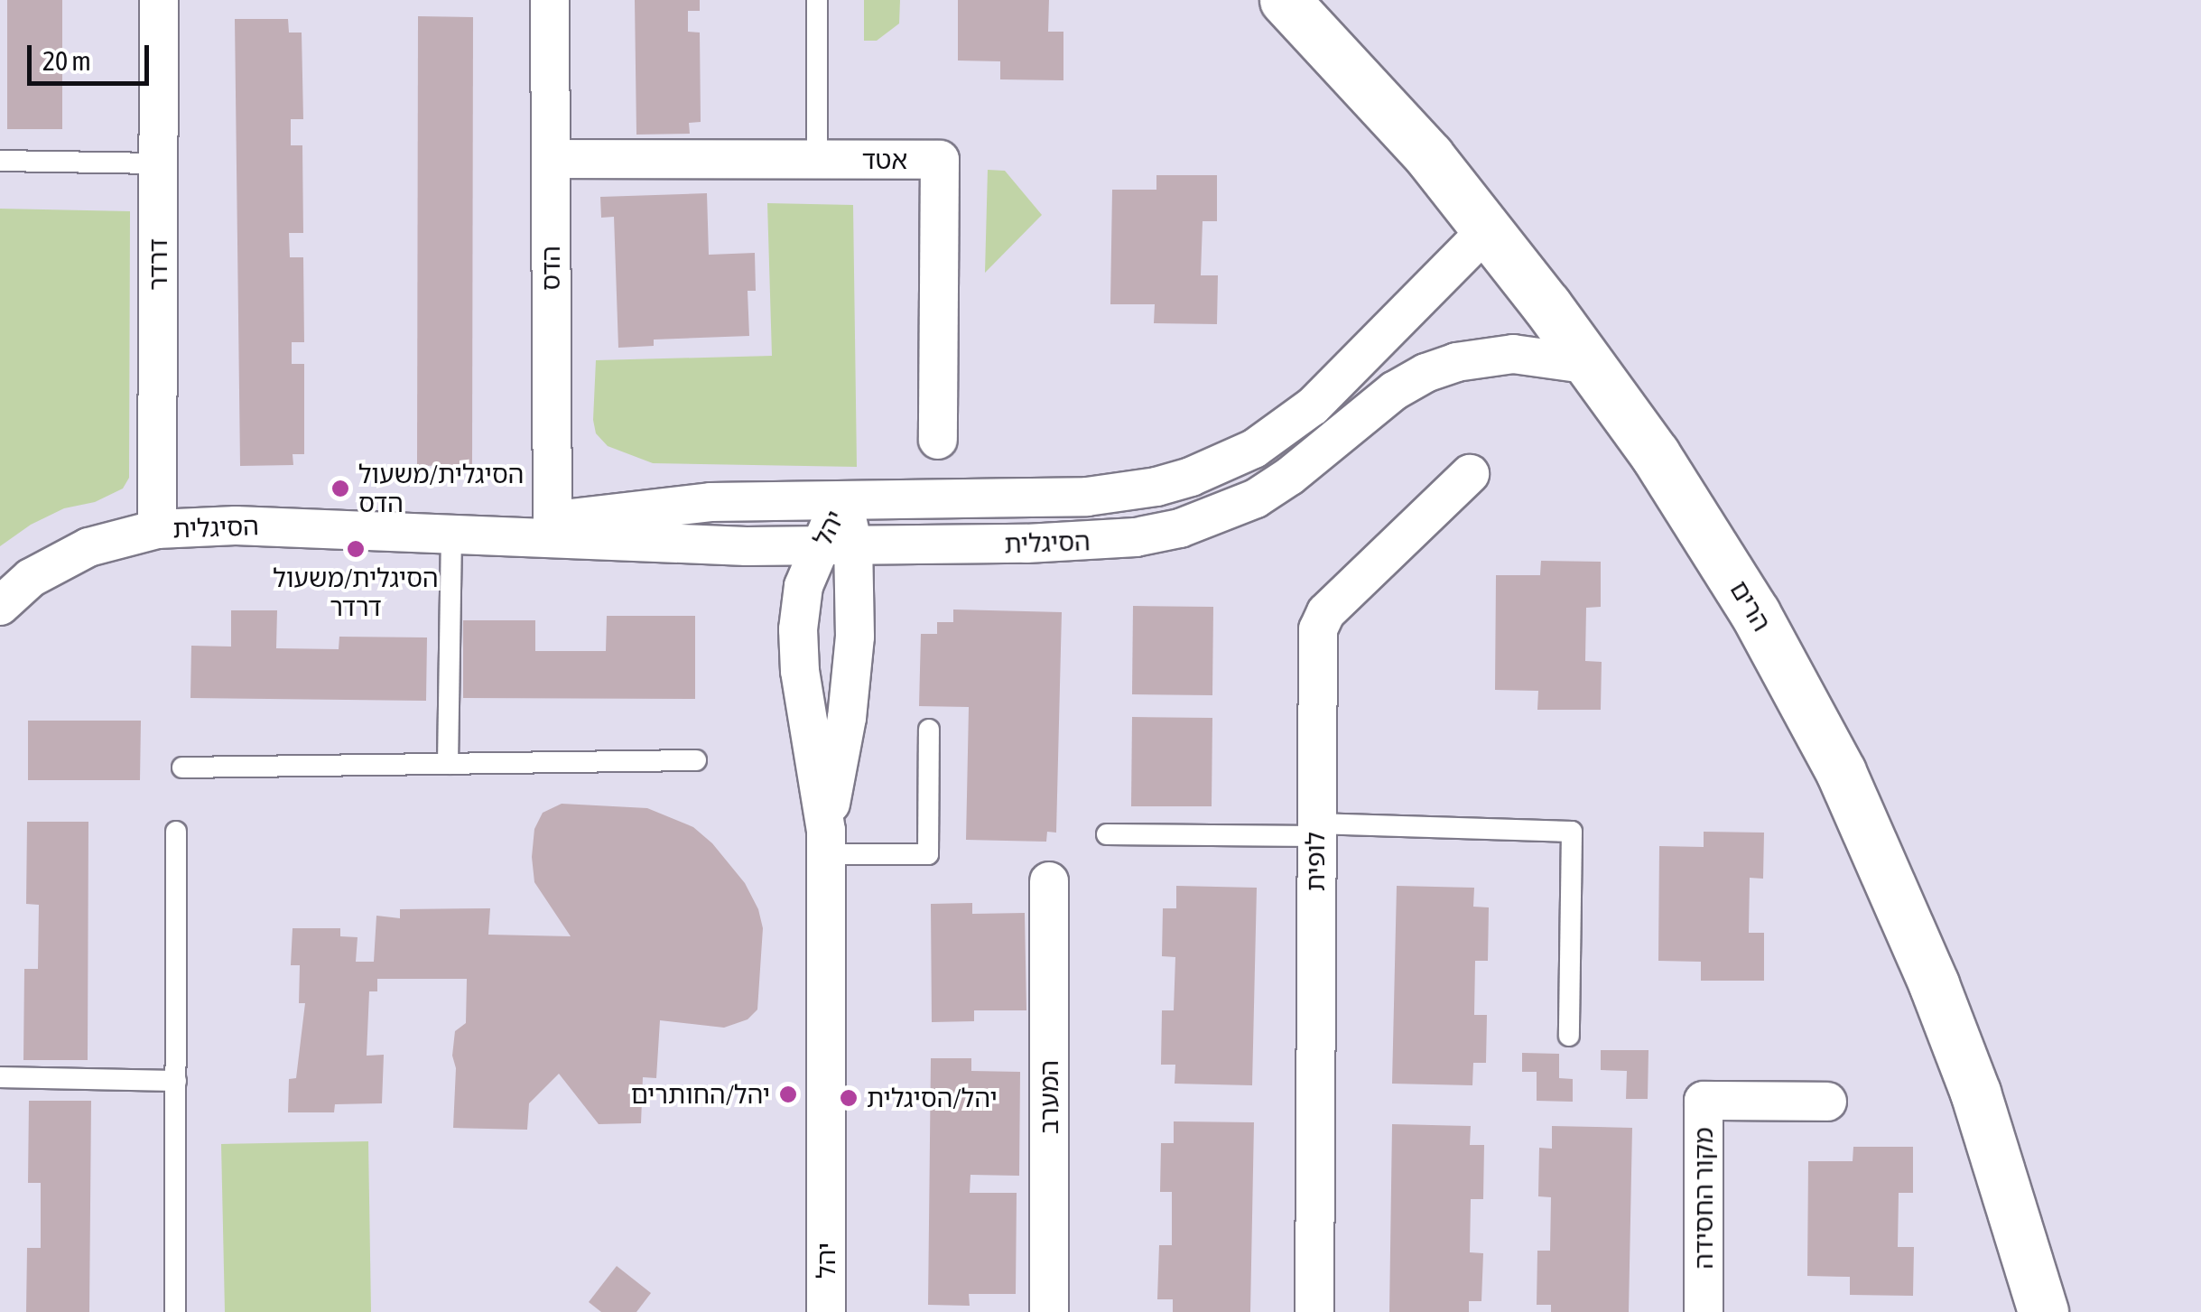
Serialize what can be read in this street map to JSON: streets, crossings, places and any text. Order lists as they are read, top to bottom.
{
  "streets": {
    "main road": ["הרים"],
    "street": [
      "אטד",
      "דרדר",
      "הדס",
      "הסיגלית",
      "יהל",
      "לופית",
      "המערב",
      "מקור החסידה"
    ]
  },
  "crossings": [
    ["אטד", "הדס"],
    ["דרדר", "הסיגלית"],
    ["הדס", "הסיגלית"],
    ["הסיגלית", "יהל"],
    ["הסיגלית", "הרים"]
  ],
  "places": [
    "הסיגלית/משעול הדס",
    "הסיגלית/משעול דרדר",
    "יהל/החותרים",
    "יהל/הסיגלית"
  ],
  "scale_bar": "20 m"
}
